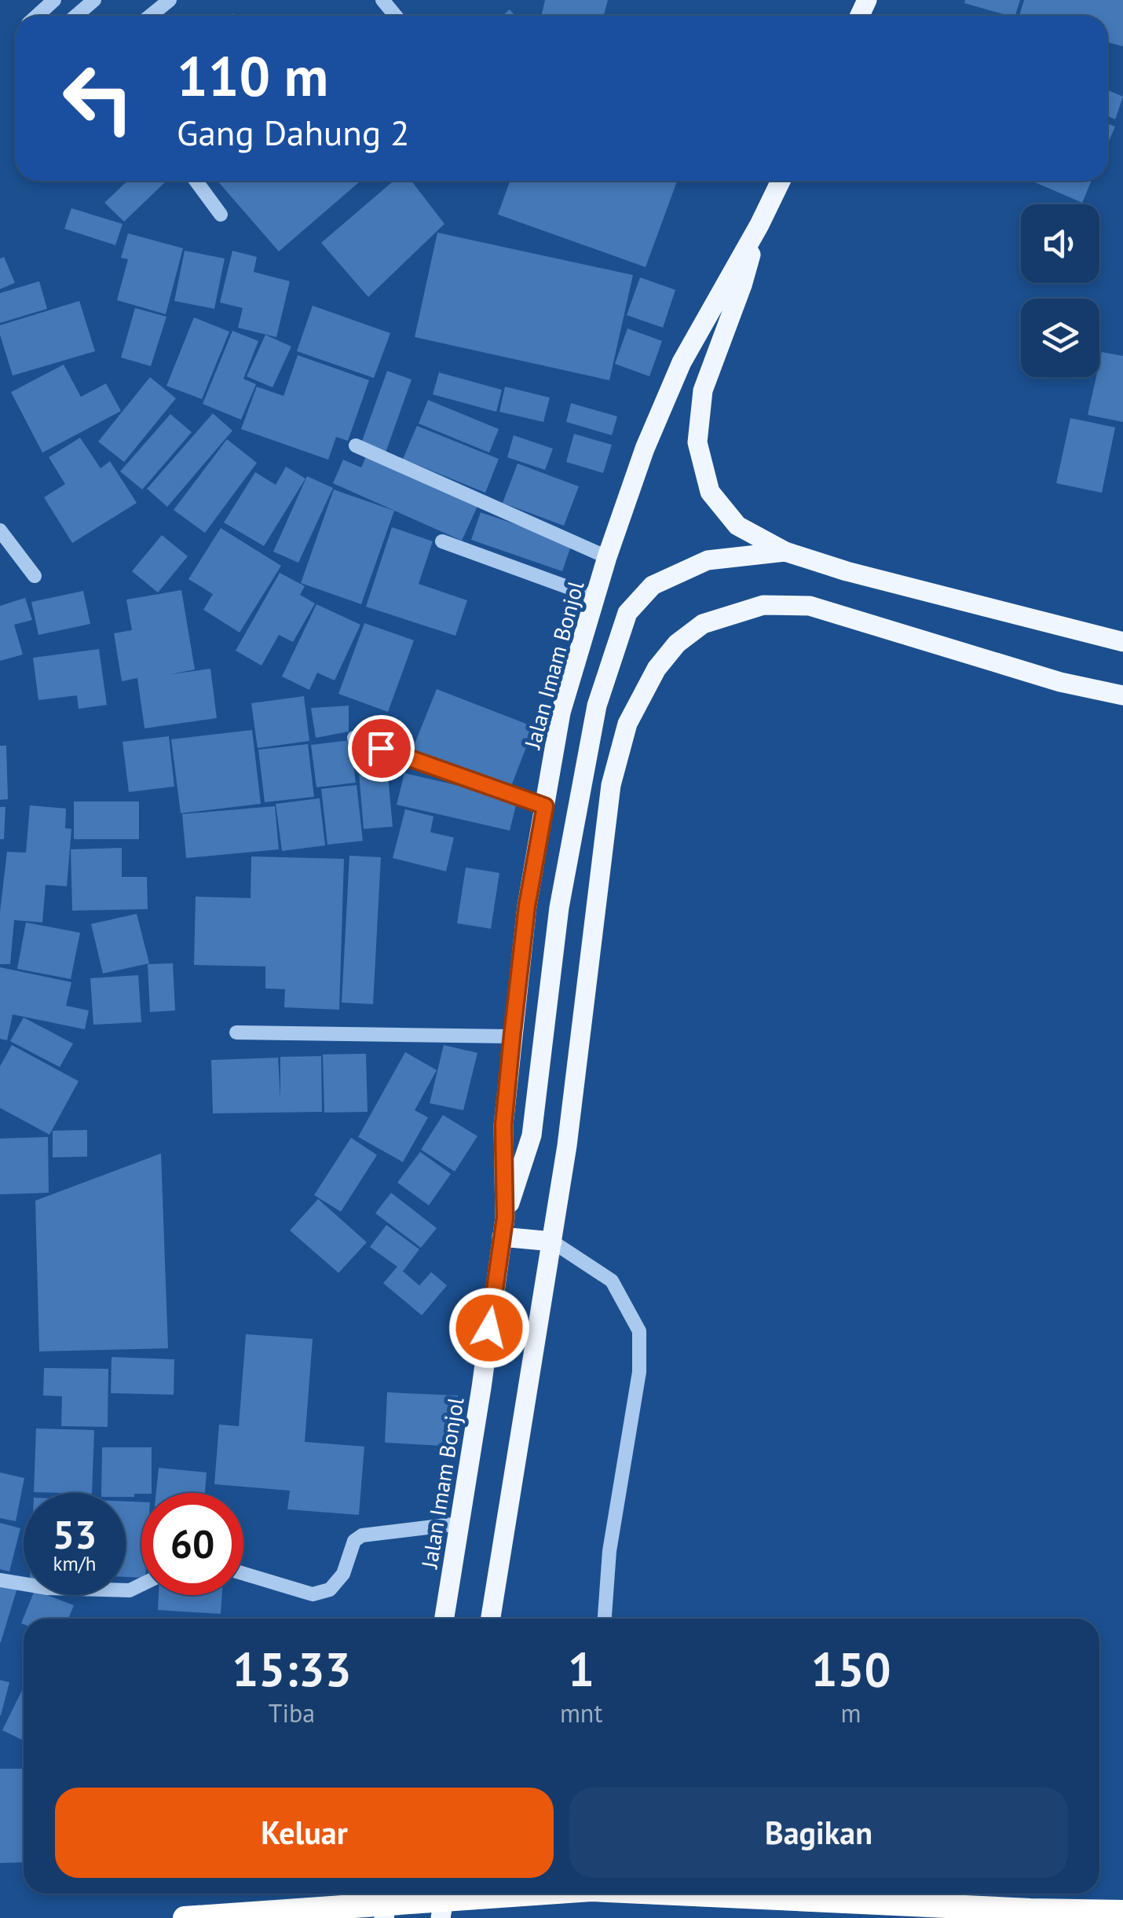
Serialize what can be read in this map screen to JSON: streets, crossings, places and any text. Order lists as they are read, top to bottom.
{
  "streets": {
    "main road": ["Jalan Imam Bonjol"]
  },
  "page": {
    "turn": ["110 m", "Gang Dahung 2"],
    "speed": "53 km/h",
    "limit": "60",
    "eta": [
      "15:33",
      "Tiba",
      "1",
      "mnt",
      "150",
      "m"
    ],
    "buttons": ["Keluar", "Bagikan"]
  }
}
